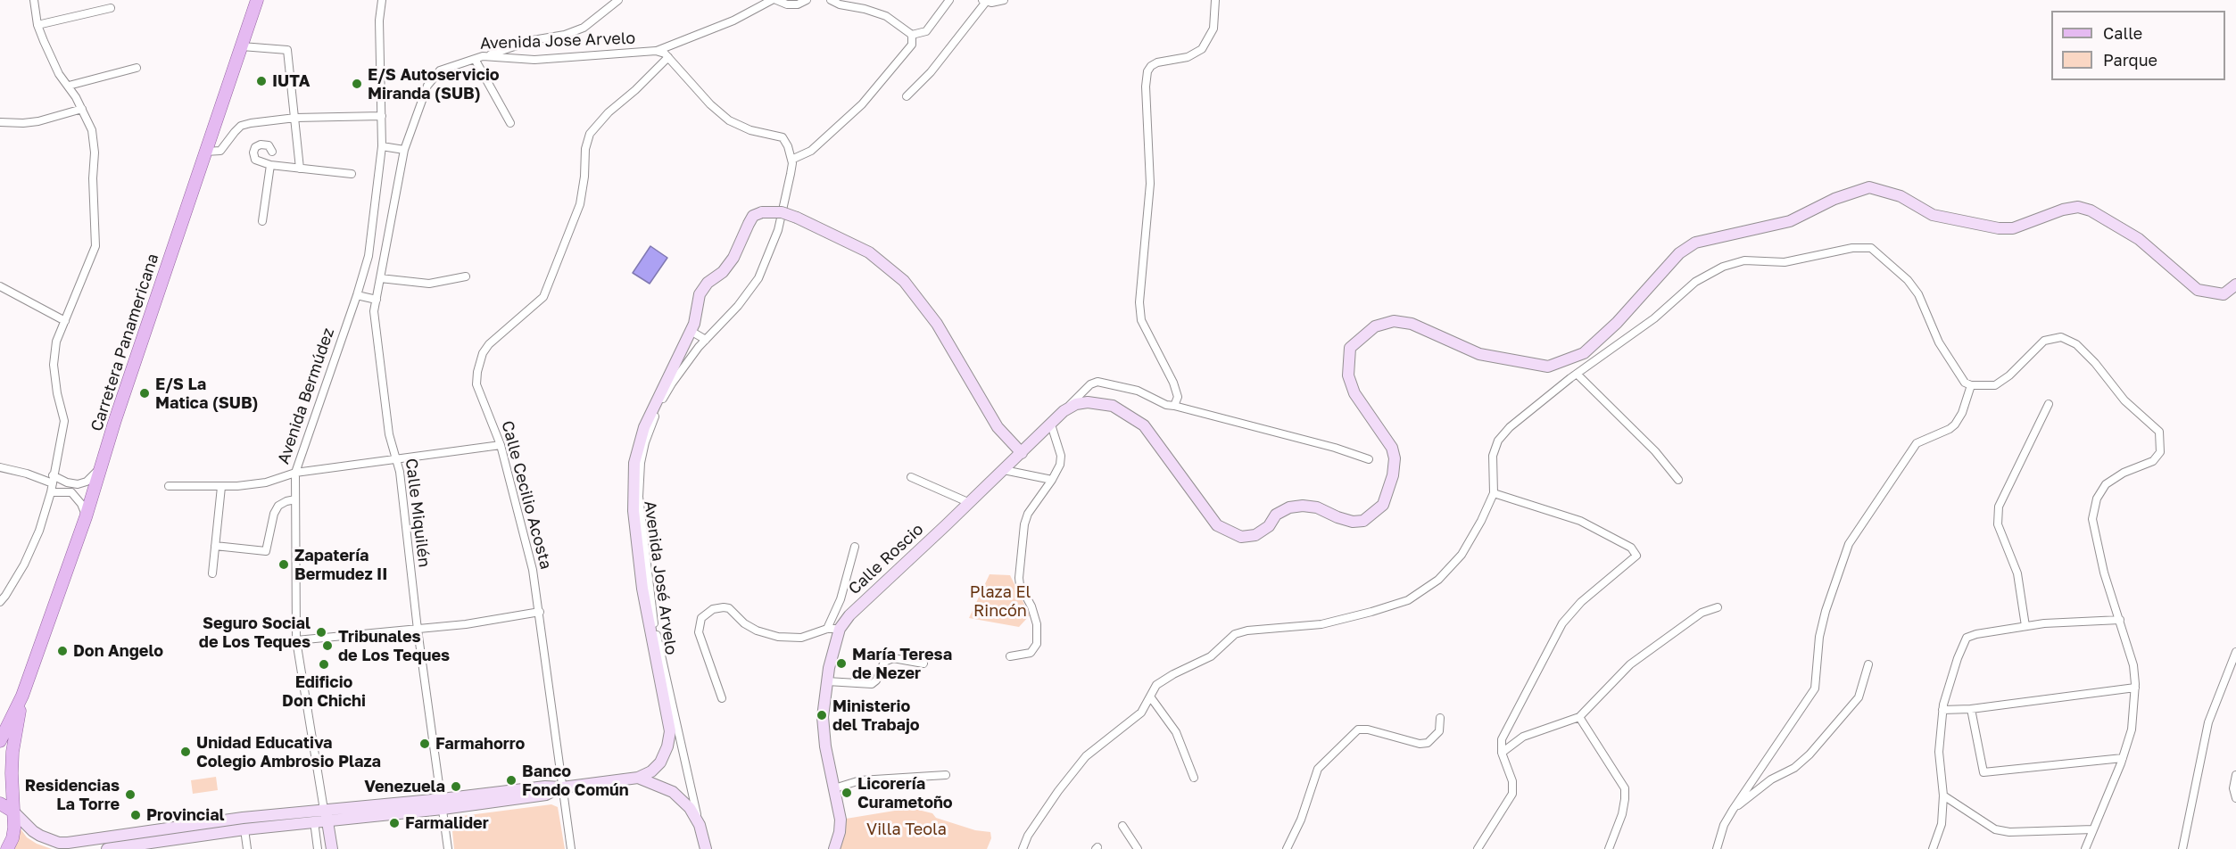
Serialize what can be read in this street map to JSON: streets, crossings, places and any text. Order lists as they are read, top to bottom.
{
  "streets": {
    "main road": ["Carretera Panamericana"],
    "street": [
      "Avenida Jose Arvelo",
      "Avenida Bermúdez",
      "Calle Cecilio Acosta",
      "Calle Miquilén",
      "Calle Roscio",
      "Avenida José Arvelo"
    ]
  },
  "crossings": [
    ["Avenida Jose Arvelo", "Calle Cecilio Acosta"],
    ["Avenida Jose Arvelo", "Calle Miquilén"],
    ["Calle Roscio", "Avenida José Arvelo"]
  ],
  "parks": ["Plaza El Rincón", "Villa Teola"],
  "places": [
    "IUTA",
    "E/S Autoservicio Miranda (SUB)",
    "E/S La Matica (SUB)",
    "Zapatería Bermudez II",
    "Seguro Social de Los Teques",
    "Tribunales de Los Teques",
    "Don Angelo",
    "María Teresa de Nezer",
    "Edificio Don Chichi",
    "Ministerio del Trabajo",
    "Farmahorro",
    "Unidad Educativa Colegio Ambrosio Plaza",
    "Banco Fondo Común",
    "Venezuela",
    "Licorería Curametoño",
    "Residencias La Torre",
    "Provincial",
    "Farmalider"
  ],
  "legend": ["Calle", "Parque"]
}
